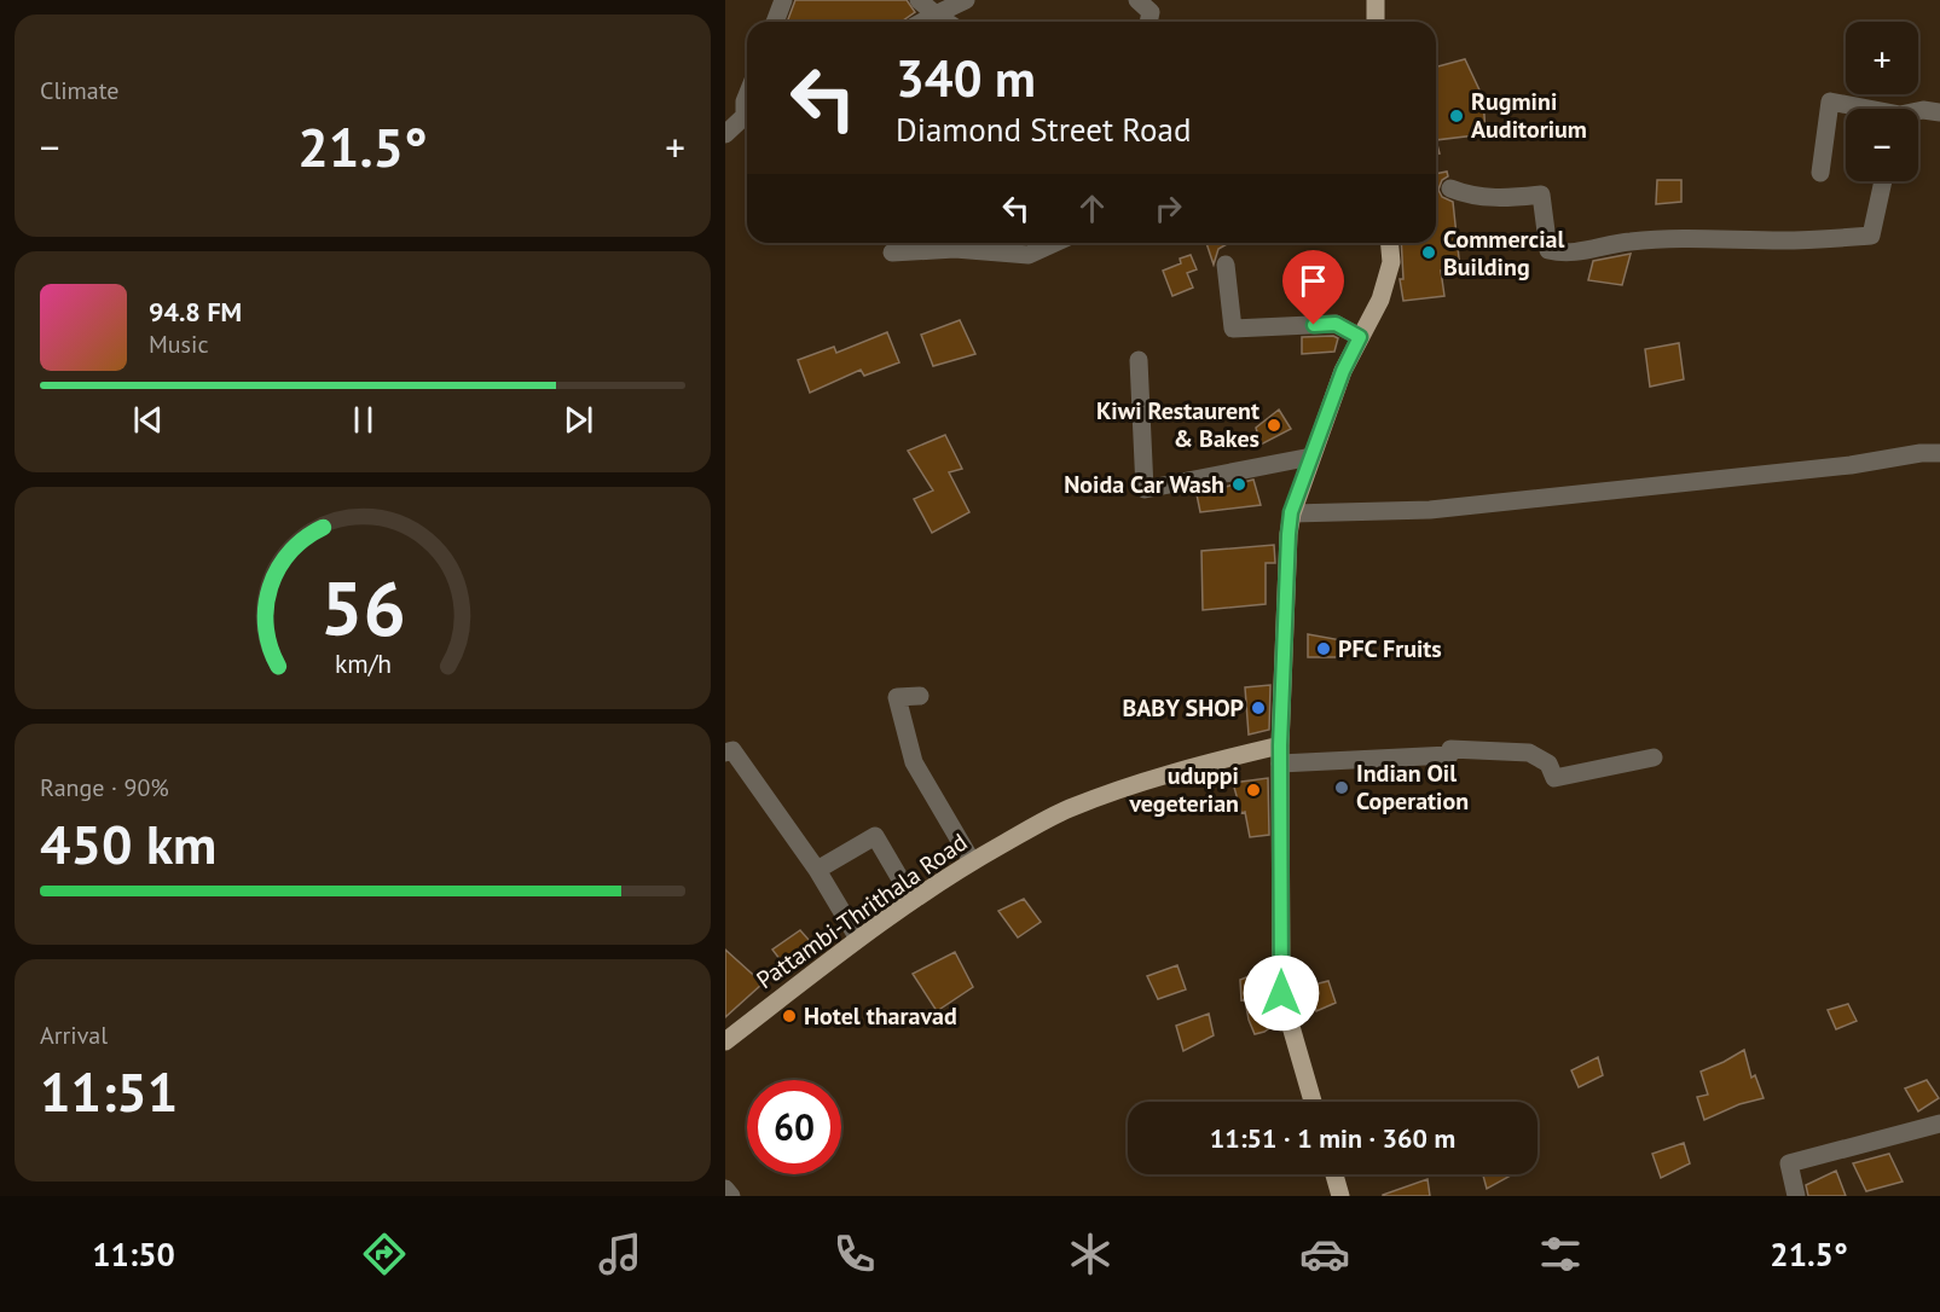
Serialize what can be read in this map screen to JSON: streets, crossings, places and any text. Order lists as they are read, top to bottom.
{
  "streets": {
    "main road": ["Pattambi-Thrithala Road"]
  },
  "places": [
    "Rugmini Auditorium",
    "Commercial Building",
    "Kiwi Restaurent & Bakes",
    "Noida Car Wash",
    "PFC Fruits",
    "BABY SHOP",
    "Indian Oil Coperation",
    "uduppi vegeterian",
    "Hotel tharavad"
  ],
  "page": {
    "tile": [
      "Climate",
      ["Range · 90%", "450 km"],
      ["Arrival", "11:51"]
    ],
    "map_buttons": ["+", "−"],
    "turn": ["340 m", "Diamond Street Road"],
    "heat": ["−", "21.5°", "+"],
    "song": ["94.8 FM", "Music"],
    "limit": "60",
    "trip": "11:51 · 1 min · 360 m",
    "tabs": ["11:50", "21.5°"],
    "gauge": ["56", "km/h"]
  }
}
